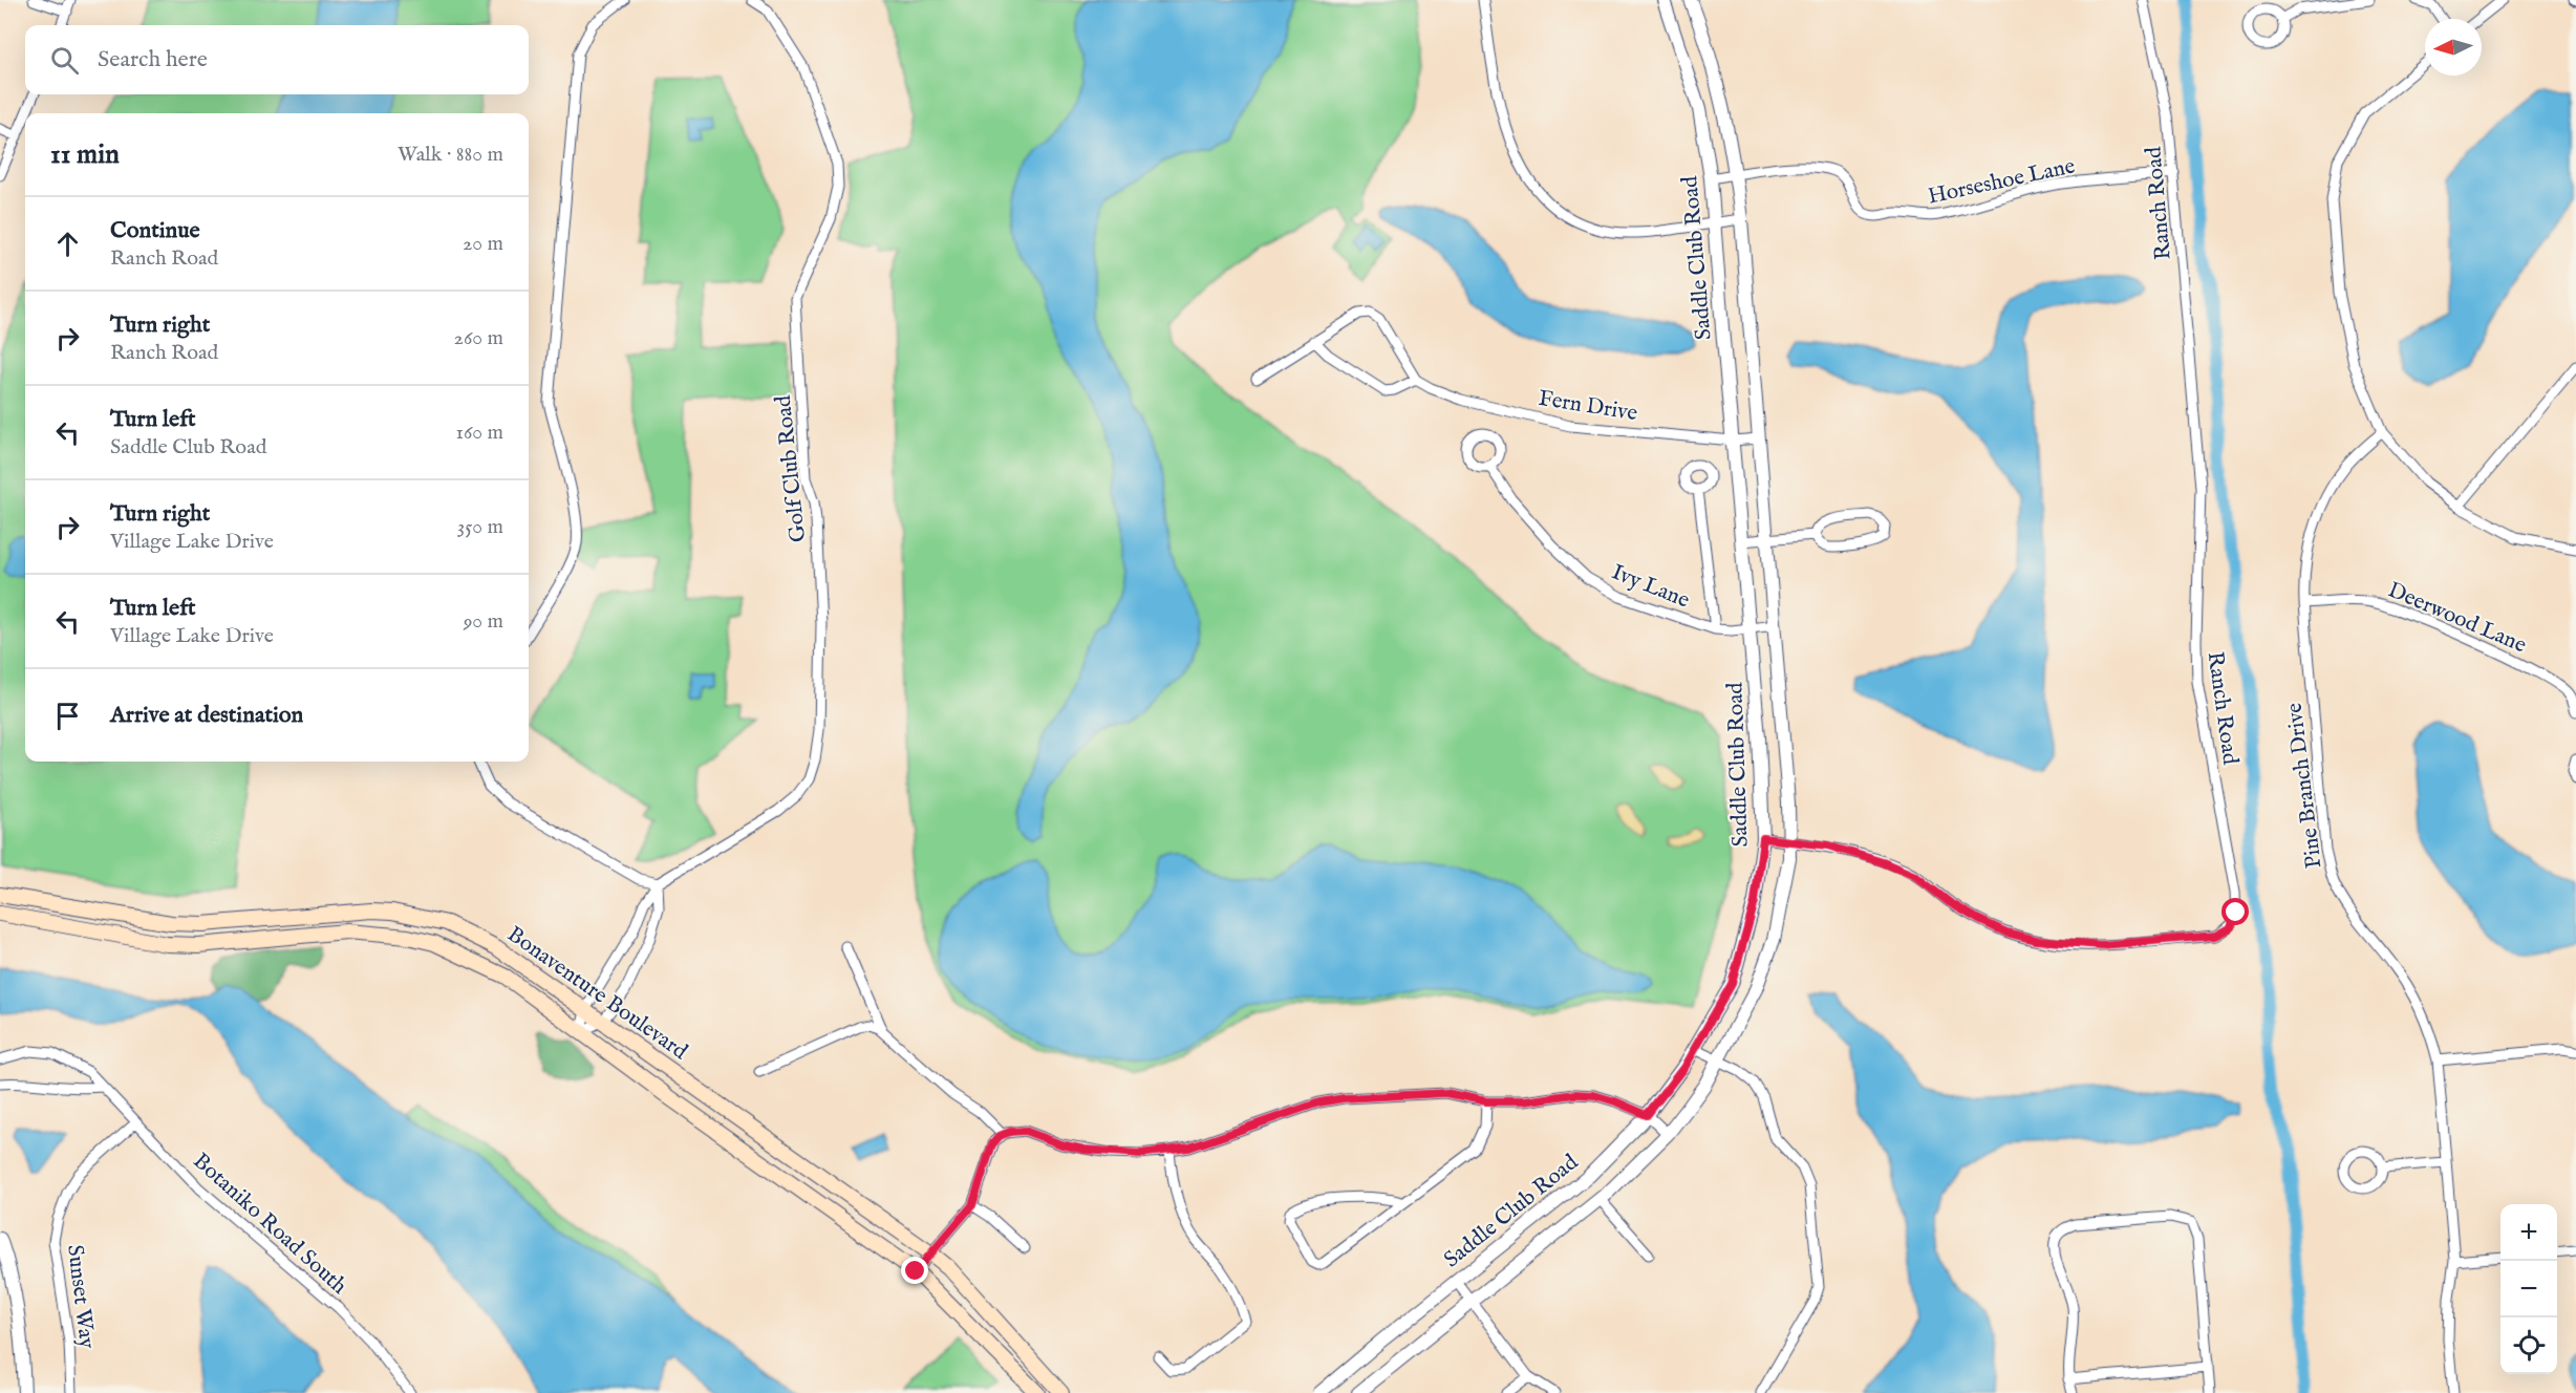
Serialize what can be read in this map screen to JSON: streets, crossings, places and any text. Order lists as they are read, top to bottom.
{
  "streets": {
    "main road": ["Bonaventure Boulevard"],
    "street": [
      "Horseshoe Lane",
      "Ranch Road",
      "Saddle Club Road",
      "Fern Drive",
      "Golf Club Road",
      "Ivy Lane",
      "Deerwood Lane",
      "Pine Branch Drive",
      "Botaniko Road South",
      "Sunset Way"
    ]
  },
  "crossings": [
    ["Horseshoe Lane", "Ranch Road"],
    ["Horseshoe Lane", "Saddle Club Road"],
    ["Ranch Road", "Saddle Club Road"],
    ["Saddle Club Road", "Fern Drive"],
    ["Saddle Club Road", "Ivy Lane"],
    ["Golf Club Road", "Bonaventure Boulevard"],
    ["Deerwood Lane", "Pine Branch Drive"],
    ["Botaniko Road South", "Sunset Way"]
  ],
  "north": "left",
  "page": {
    "search": "Search here",
    "heading": ["11 min", "Walk · 880 m"],
    "list": [
      ["Continue", "Ranch Road", "20 m"],
      ["Turn right", "Ranch Road", "260 m"],
      ["Turn left", "Saddle Club Road", "160 m"],
      ["Turn right", "Village Lake Drive", "350 m"],
      ["Turn left", "Village Lake Drive", "90 m"],
      "Arrive at destination"
    ],
    "map_buttons": ["+", "−"]
  }
}
